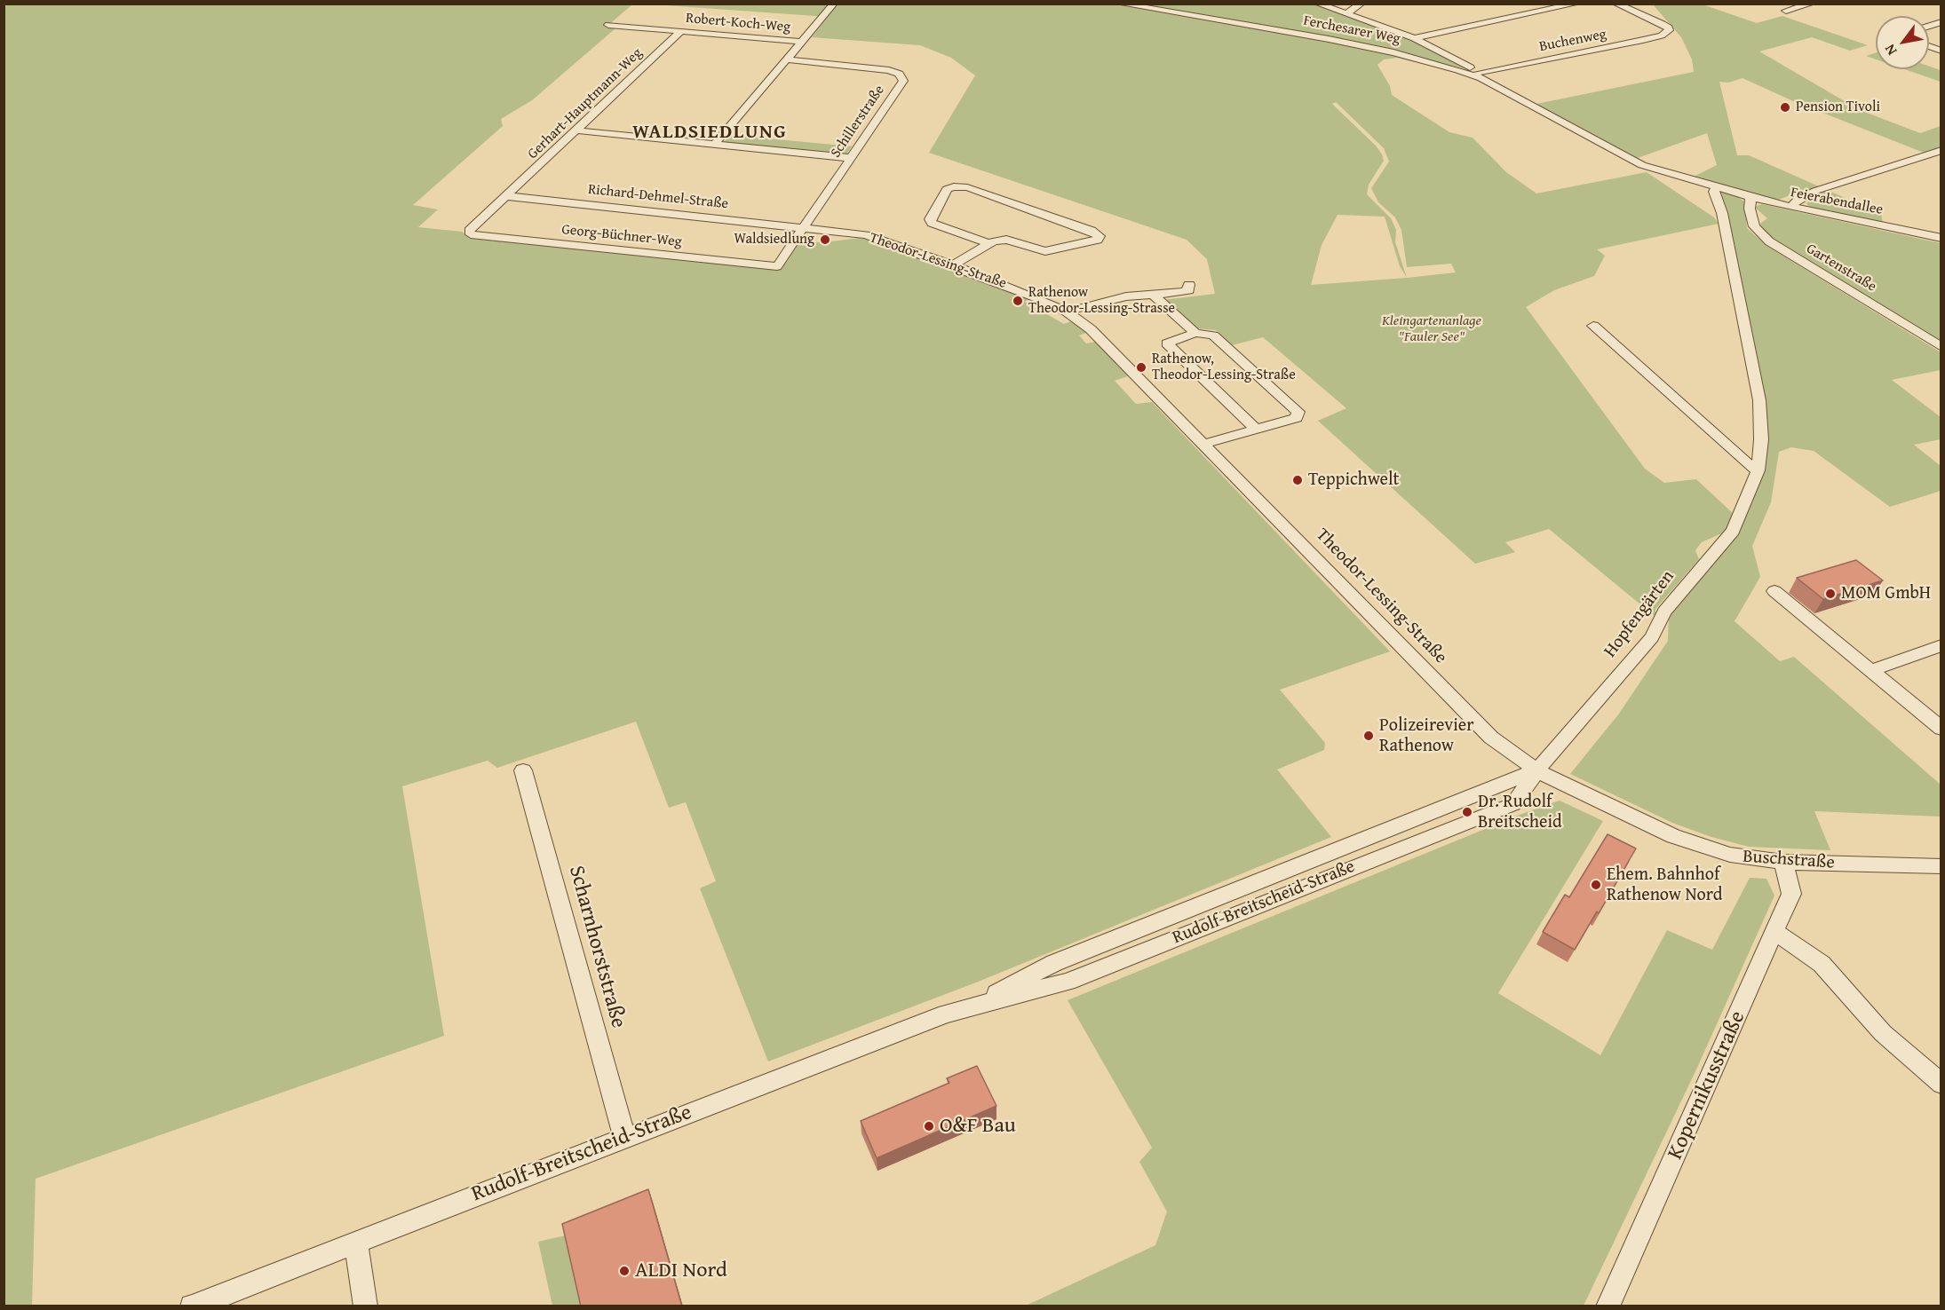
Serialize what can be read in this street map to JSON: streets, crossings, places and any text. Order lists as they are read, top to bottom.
{
  "streets": {
    "street": [
      "Robert-Koch-Weg",
      "Ferchesarer Weg",
      "Buchenweg",
      "Gerhart-Hauptmann-Weg",
      "Schillerstraße",
      "Richard-Dehmel-Straße",
      "Feierabendallee",
      "Georg-Büchner-Weg",
      "Theodor-Lessing-Straße",
      "Gartenstraße",
      "Hopfengärten",
      "Buschstraße",
      "Rudolf-Breitscheid-Straße",
      "Scharnhorststraße",
      "Kopernikusstraße"
    ]
  },
  "crossings": [
    ["Robert-Koch-Weg", "Gerhart-Hauptmann-Weg"],
    ["Ferchesarer Weg", "Buchenweg"],
    ["Ferchesarer Weg", "Feierabendallee"],
    ["Ferchesarer Weg", "Hopfengärten"],
    ["Gerhart-Hauptmann-Weg", "Richard-Dehmel-Straße"],
    ["Gerhart-Hauptmann-Weg", "Georg-Büchner-Weg"],
    ["Schillerstraße", "Richard-Dehmel-Straße"],
    ["Schillerstraße", "Georg-Büchner-Weg"],
    ["Schillerstraße", "Theodor-Lessing-Straße"],
    ["Richard-Dehmel-Straße", "Georg-Büchner-Weg"],
    ["Richard-Dehmel-Straße", "Theodor-Lessing-Straße"],
    ["Feierabendallee", "Gartenstraße"],
    ["Feierabendallee", "Hopfengärten"],
    ["Georg-Büchner-Weg", "Theodor-Lessing-Straße"],
    ["Theodor-Lessing-Straße", "Hopfengärten"],
    ["Theodor-Lessing-Straße", "Buschstraße"],
    ["Theodor-Lessing-Straße", "Rudolf-Breitscheid-Straße"],
    ["Hopfengärten", "Buschstraße"],
    ["Hopfengärten", "Rudolf-Breitscheid-Straße"],
    ["Buschstraße", "Rudolf-Breitscheid-Straße"],
    ["Buschstraße", "Kopernikusstraße"],
    ["Rudolf-Breitscheid-Straße", "Scharnhorststraße"]
  ],
  "districts": ["WALDSIEDLUNG"],
  "parks": ["Kleingartenanlage \"Fauler See\""],
  "places": [
    "Pension Tivoli",
    "Waldsiedlung",
    "Rathenow Theodor-Lessing-Strasse",
    "Rathenow, Theodor-Lessing-Straße",
    "Teppichwelt",
    "MOM GmbH",
    "Polizeirevier Rathenow",
    "Dr. Rudolf Breitscheid",
    "Ehem. Bahnhof Rathenow Nord",
    "O&F Bau",
    "ALDI Nord"
  ],
  "north": "bottom left"
}
